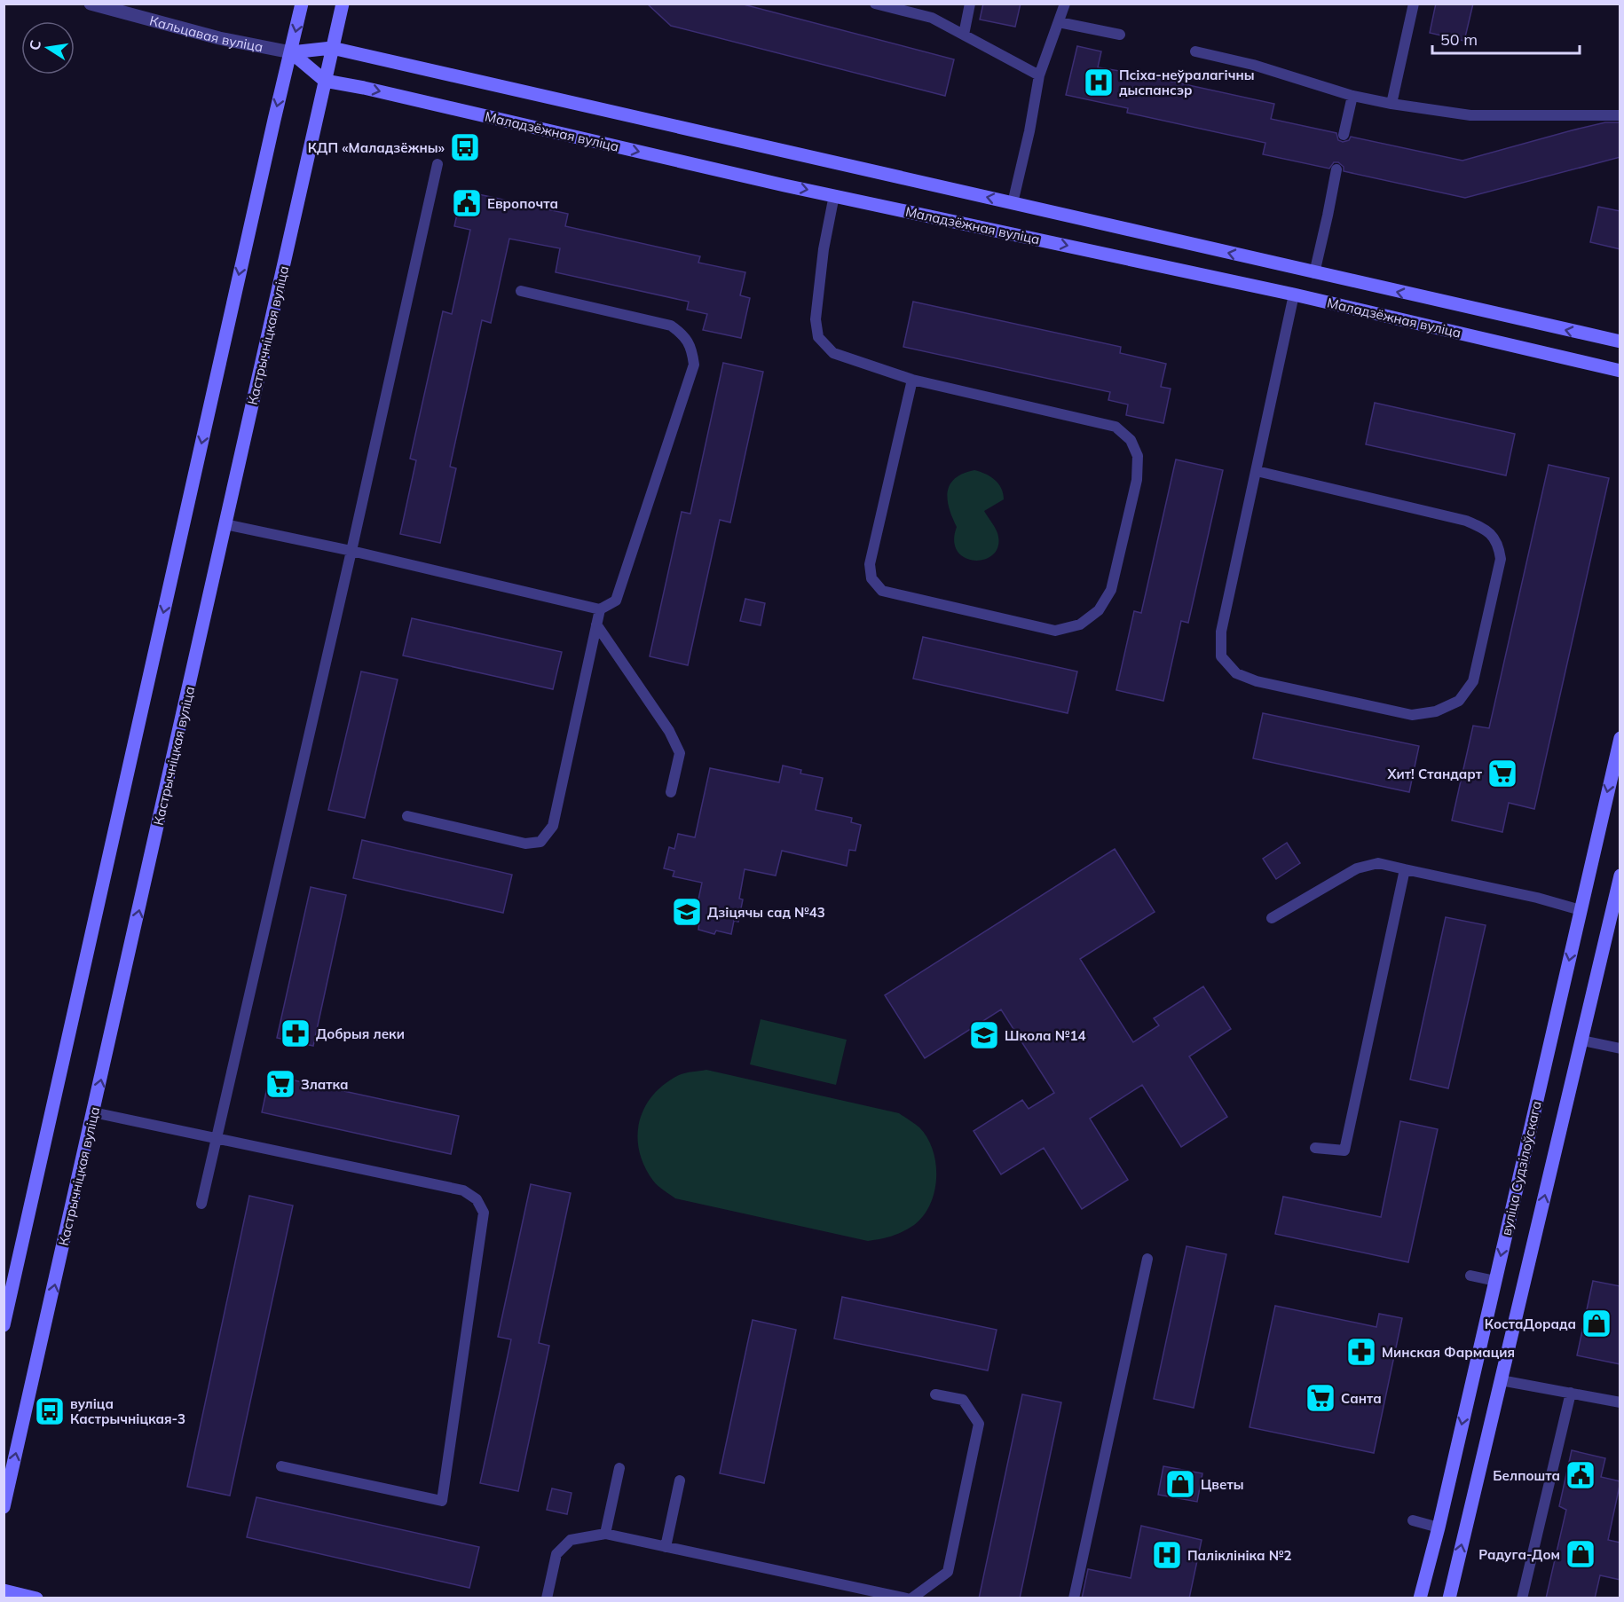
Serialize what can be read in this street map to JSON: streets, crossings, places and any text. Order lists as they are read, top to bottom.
{
  "streets": {
    "main road": ["Маладзёжная вуліца", "Кастрычніцкая вуліца", "вуліца Судзілоўскага"],
    "street": ["Кальцавая вуліца"]
  },
  "crossings": [
    ["Кальцавая вуліца", "Маладзёжная вуліца"],
    ["Маладзёжная вуліца", "Кастрычніцкая вуліца"]
  ],
  "places": {
    "hospital": ["Псіха-неўралагічны дыспансэр", "Паліклініка №2"],
    "bus stop": ["КДП «Маладзёжны»", "вуліца Кастрычніцкая-3"],
    "public building": ["Европочта", "Белпошта"],
    "supermarket": ["Хит! Стандарт", "Златка", "Санта"],
    "school or university": ["Дзіцячы сад №43", "Школа №14"],
    "pharmacy": ["Добрыя леки", "Минская Фармация"],
    "shop": ["КостаДорада", "Цветы", "Радуга-Дом"]
  },
  "scale_bar": "50 m",
  "north": "left"
}
